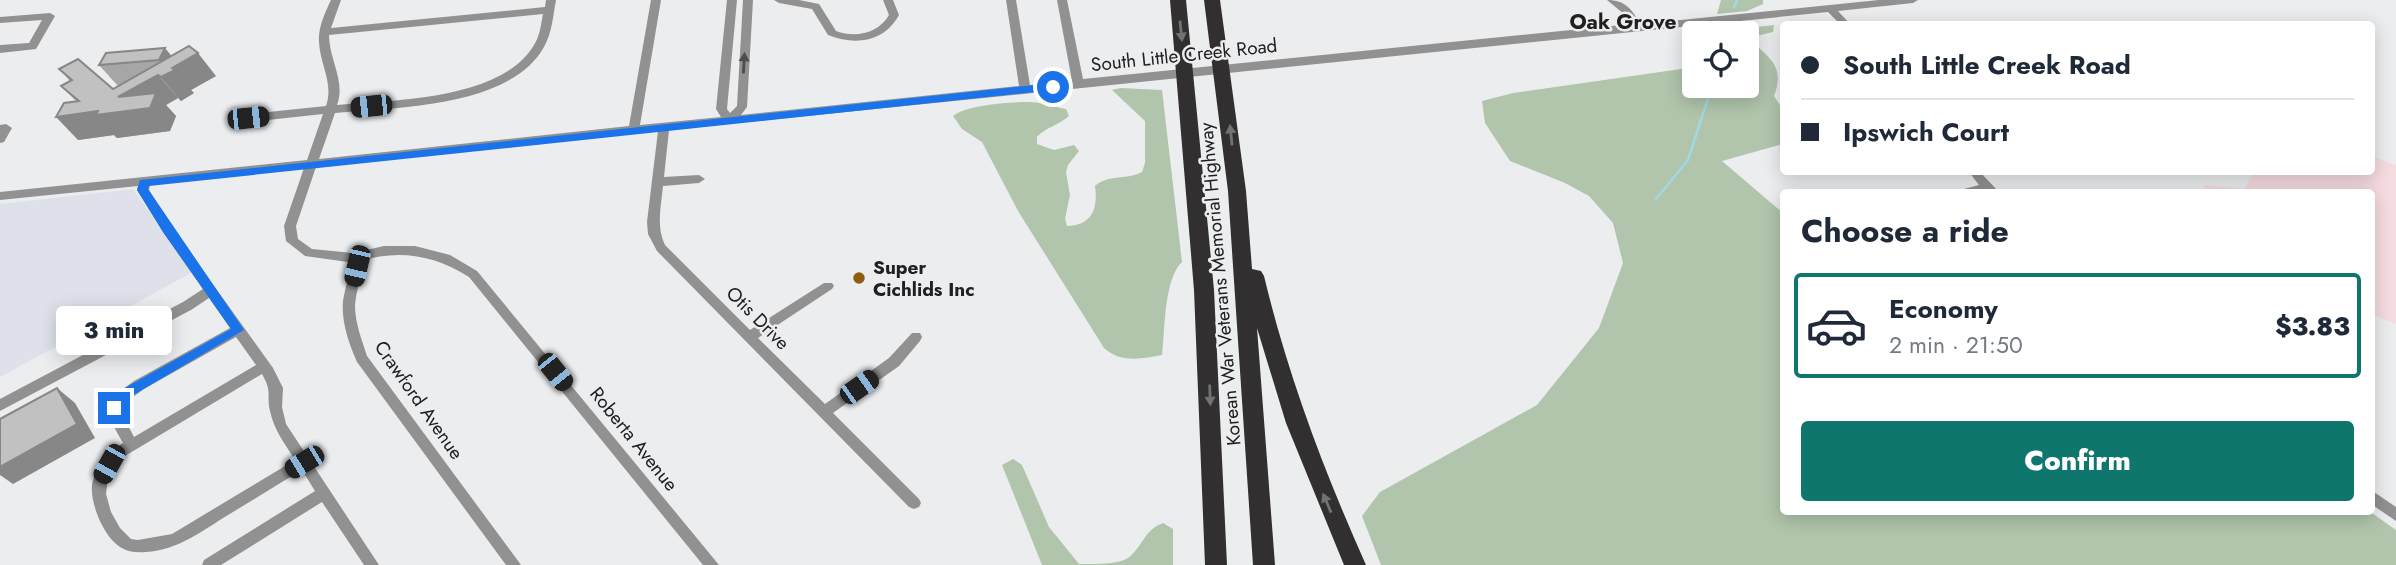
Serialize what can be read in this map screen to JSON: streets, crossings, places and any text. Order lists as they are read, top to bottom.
{
  "streets": {
    "highway": ["Korean War Veterans Memorial Highway"],
    "street": [
      "South Little Creek Road",
      "Otis Drive",
      "Crawford Avenue",
      "Roberta Avenue"
    ]
  },
  "crossings": [
    ["South Little Creek Road", "Otis Drive"],
    ["Crawford Avenue", "Roberta Avenue"]
  ],
  "districts": ["Oak Grove"],
  "places": ["Super Cichlids Inc"],
  "page": {
    "banner": ["South Little Creek Road", "Ipswich Court"],
    "heading": "Choose a ride",
    "list": [
      {
        "name": "Economy",
        "note": "2 min · 21:50",
        "value": "$3.83"
      }
    ],
    "bubble": "3 min",
    "buttons": "Confirm"
  }
}
